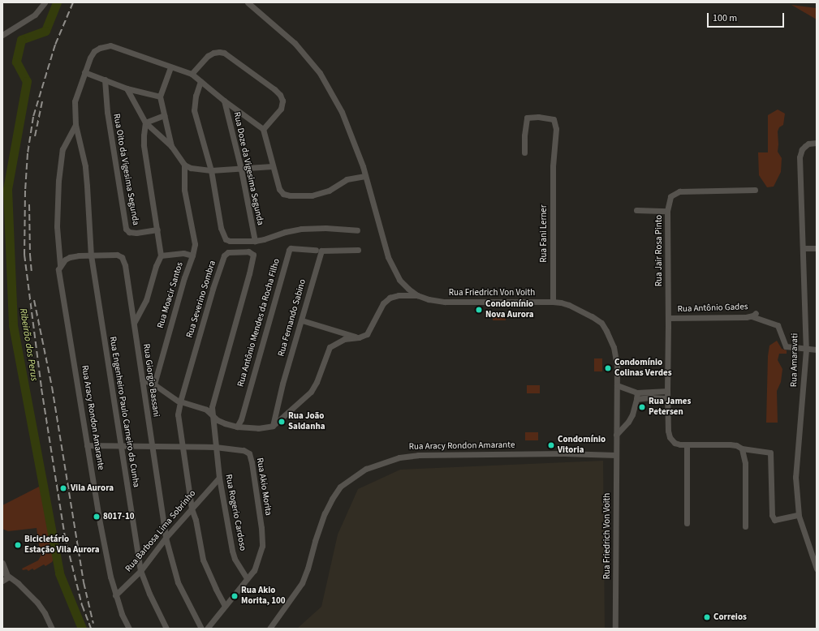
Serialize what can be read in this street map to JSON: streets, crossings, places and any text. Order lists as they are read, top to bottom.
{
  "streets": {
    "street": [
      "Rua Doze da Vigesima Segunda",
      "Rua Oito da Vigesima Segunda",
      "Rua Fani Lerner",
      "Rua Jair Rosa Pinto",
      "Rua Friedrich Von Voith",
      "Rua Moacir Santos",
      "Rua Severino Sombra",
      "Rua Antônio Gades",
      "Rua Fernando Sabino",
      "Rua Antônio Mendes da Rocha Filho",
      "Rua Amaravati",
      "Rua Giorgio Bassani",
      "Rua Engenheiro Paulo Carneiro da Cunha",
      "Rua Aracy Rondon Amarante",
      "Rua Akio Morita",
      "Rua Rogerio Cardoso",
      "Rua Barbosa Lima Sobrinho"
    ]
  },
  "crossings": [
    ["Rua Fani Lerner", "Rua Friedrich Von Voith"],
    ["Rua Jair Rosa Pinto", "Rua Antônio Gades"],
    ["Rua Jair Rosa Pinto", "Rua Amaravati"],
    ["Rua Friedrich Von Voith", "Rua Aracy Rondon Amarante"],
    ["Rua Severino Sombra", "Rua Akio Morita"],
    ["Rua Severino Sombra", "Rua Rogerio Cardoso"],
    ["Rua Severino Sombra", "Rua Barbosa Lima Sobrinho"],
    ["Rua Antônio Gades", "Rua Amaravati"],
    ["Rua Giorgio Bassani", "Rua Engenheiro Paulo Carneiro da Cunha"],
    ["Rua Giorgio Bassani", "Rua Akio Morita"],
    ["Rua Giorgio Bassani", "Rua Barbosa Lima Sobrinho"],
    ["Rua Engenheiro Paulo Carneiro da Cunha", "Rua Aracy Rondon Amarante"],
    ["Rua Engenheiro Paulo Carneiro da Cunha", "Rua Akio Morita"],
    ["Rua Engenheiro Paulo Carneiro da Cunha", "Rua Barbosa Lima Sobrinho"],
    ["Rua Aracy Rondon Amarante", "Rua Akio Morita"],
    ["Rua Aracy Rondon Amarante", "Rua Barbosa Lima Sobrinho"],
    ["Rua Akio Morita", "Rua Rogerio Cardoso"],
    ["Rua Rogerio Cardoso", "Rua Barbosa Lima Sobrinho"]
  ],
  "water": ["Ribeirão dos Perus"],
  "places": [
    "Condomínio Nova Aurora",
    "Condomínio Colinas Verdes",
    "Rua James Petersen",
    "Rua João Saldanha",
    "Condomínio Vitoria",
    "Vila Aurora",
    "8017-10",
    "Bicicletário Estação Vila Aurora",
    "Rua Akio Morita, 100",
    "Correios"
  ],
  "scale_bar": "100 m"
}
